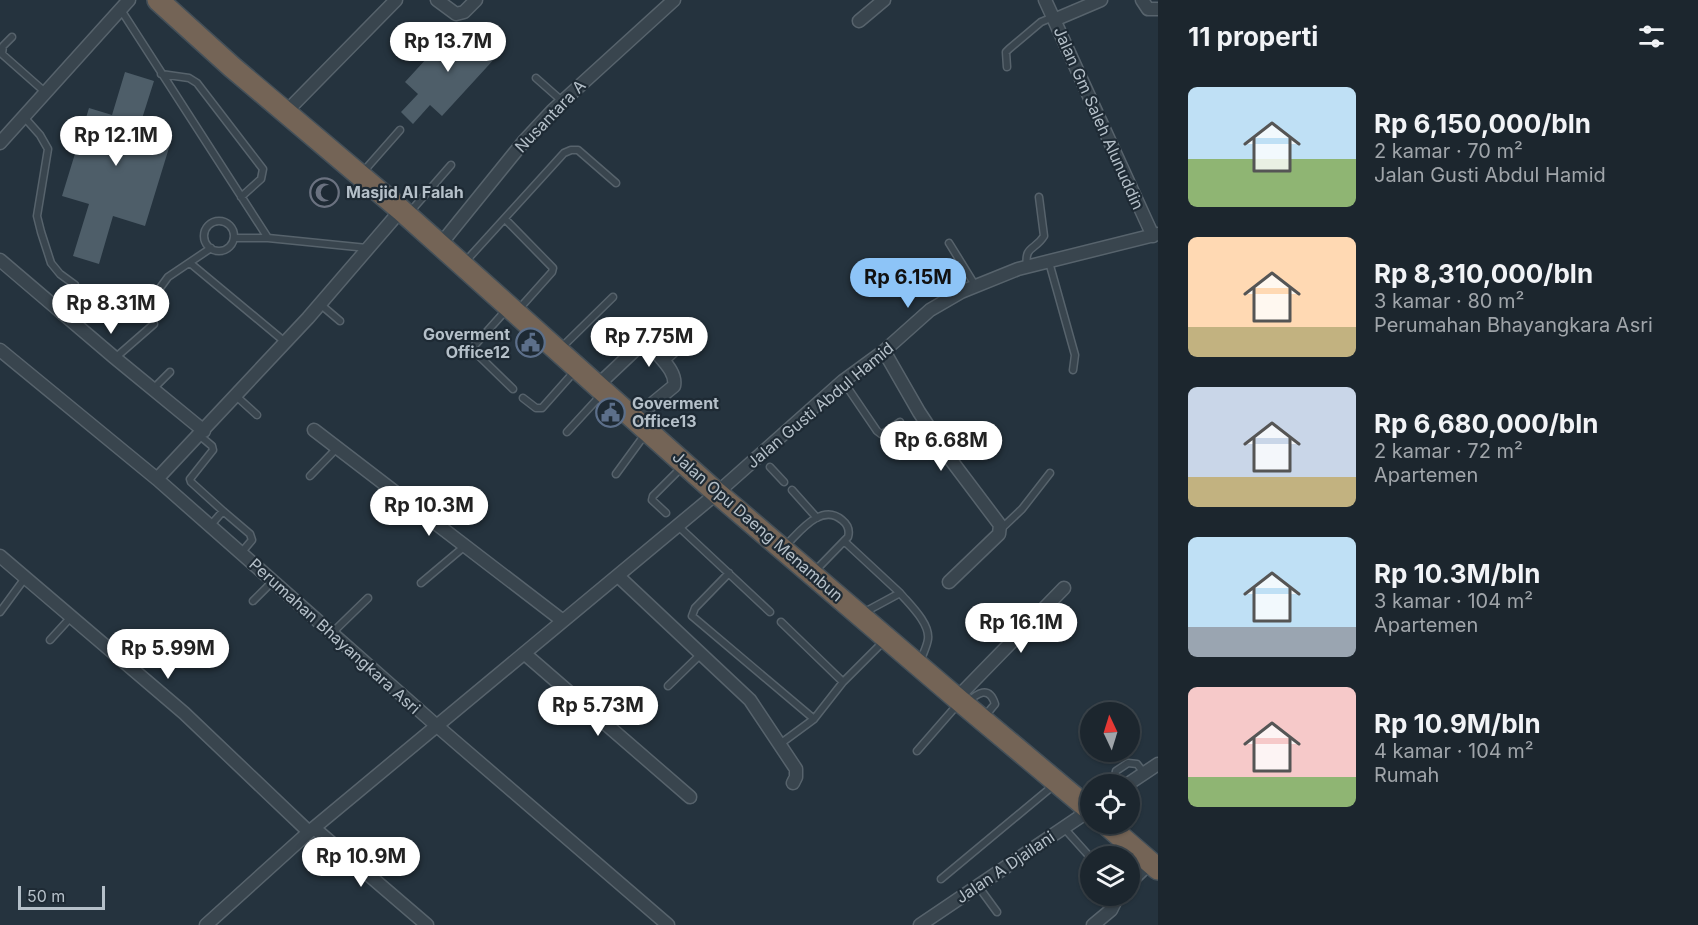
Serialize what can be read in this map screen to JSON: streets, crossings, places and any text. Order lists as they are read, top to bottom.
{
  "streets": {
    "highway": ["Jalan Opu Daeng Menambun"],
    "street": [
      "Nusantara A",
      "Jalan Gm Saleh Alunuddin",
      "Jalan Gusti Abdul Hamid",
      "Perumahan Bhayangkara Asri",
      "Jalan A Djailani"
    ]
  },
  "crossings": [
    ["Nusantara A", "Jalan Opu Daeng Menambun"],
    ["Jalan Gm Saleh Alunuddin", "Jalan Gusti Abdul Hamid"],
    ["Jalan Gusti Abdul Hamid", "Jalan Opu Daeng Menambun"],
    ["Jalan Gusti Abdul Hamid", "Perumahan Bhayangkara Asri"]
  ],
  "places": {
    "mosque": ["Masjid Al Falah"],
    "public building": ["Goverment Office12", "Goverment Office13"]
  },
  "scale_bar": "50 m",
  "north": "top",
  "page": {
    "heading": "11 properti",
    "price": [
      "Rp 13.7M",
      "Rp 12.1M",
      "Rp 6.15M",
      "Rp 8.31M",
      "Rp 7.75M",
      "Rp 6.68M",
      "Rp 10.3M",
      "Rp 16.1M",
      "Rp 5.99M",
      "Rp 5.73M",
      "Rp 10.9M"
    ],
    "list": [
      {
        "name": "Rp 6,150,000/bln",
        "note": "2 kamar · 70 m² · Jalan Gusti Abdul Hamid"
      },
      {
        "name": "Rp 8,310,000/bln",
        "note": "3 kamar · 80 m² · Perumahan Bhayangkara Asri"
      },
      {
        "name": "Rp 6,680,000/bln",
        "note": "2 kamar · 72 m² · Apartemen"
      },
      {
        "name": "Rp 10.3M/bln",
        "note": "3 kamar · 104 m² · Apartemen"
      },
      {
        "name": "Rp 10.9M/bln",
        "note": "4 kamar · 104 m² · Rumah"
      }
    ],
    "scale": "50 m"
  }
}
